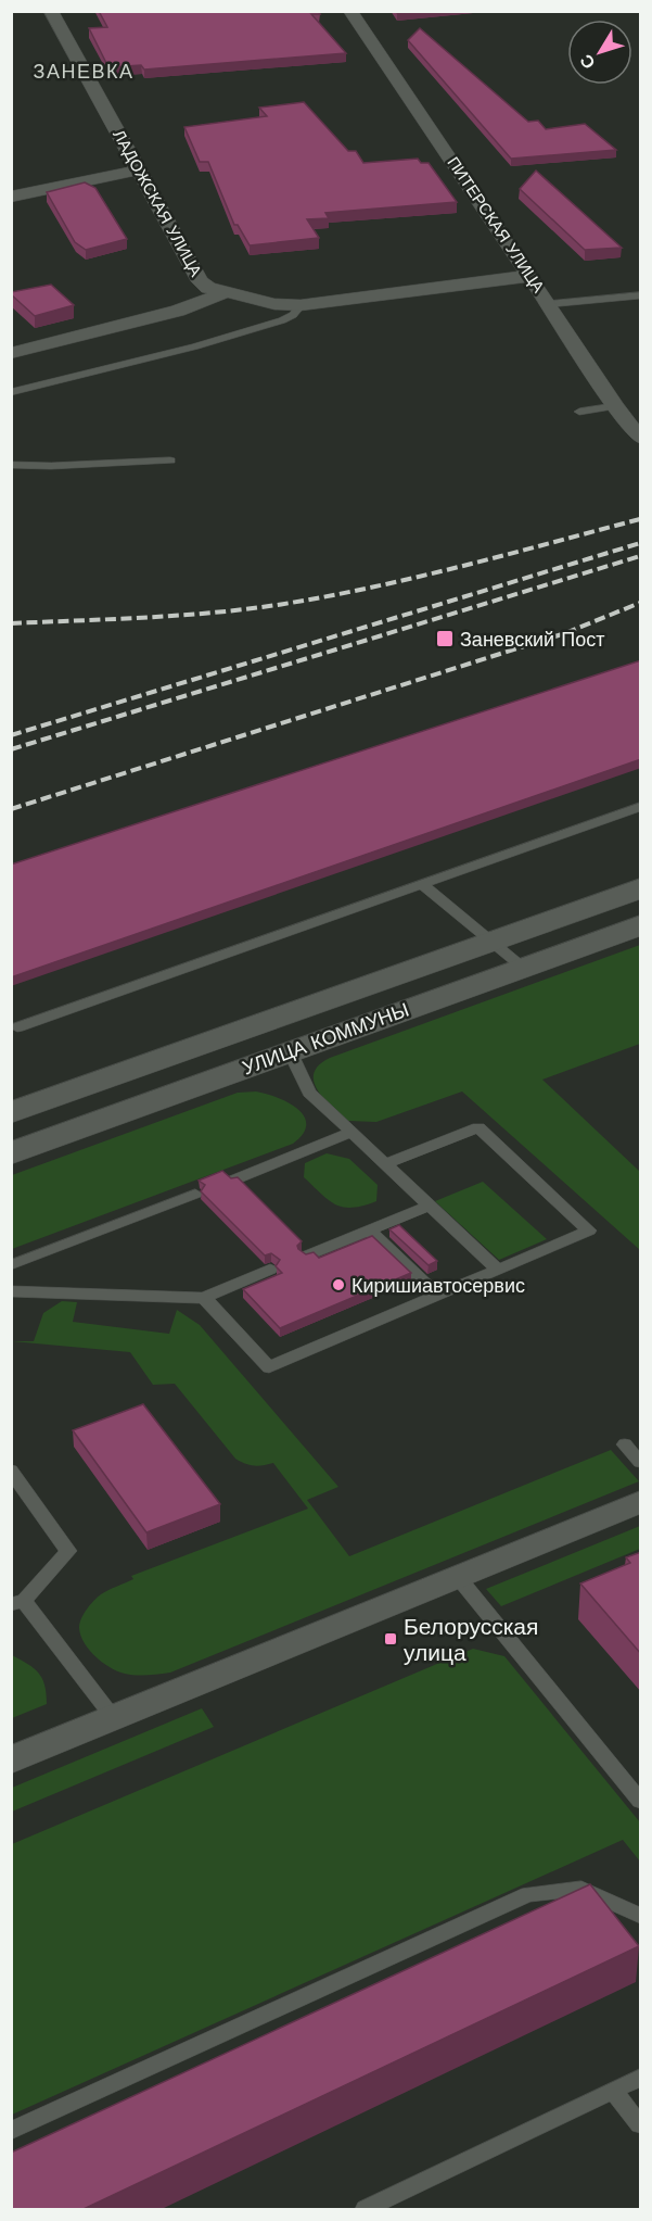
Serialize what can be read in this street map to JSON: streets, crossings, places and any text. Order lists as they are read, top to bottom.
{
  "streets": {
    "street": ["ЛАДОЖСКАЯ УЛИЦА", "ПИТЕРСКАЯ УЛИЦА", "УЛИЦА КОММУНЫ"]
  },
  "districts": ["ЗАНЕВКА"],
  "places": {
    "transit": ["Заневский Пост", "Белорусская улица"],
    "other": ["Киришиавтосервис"]
  },
  "north": "bottom left"
}
